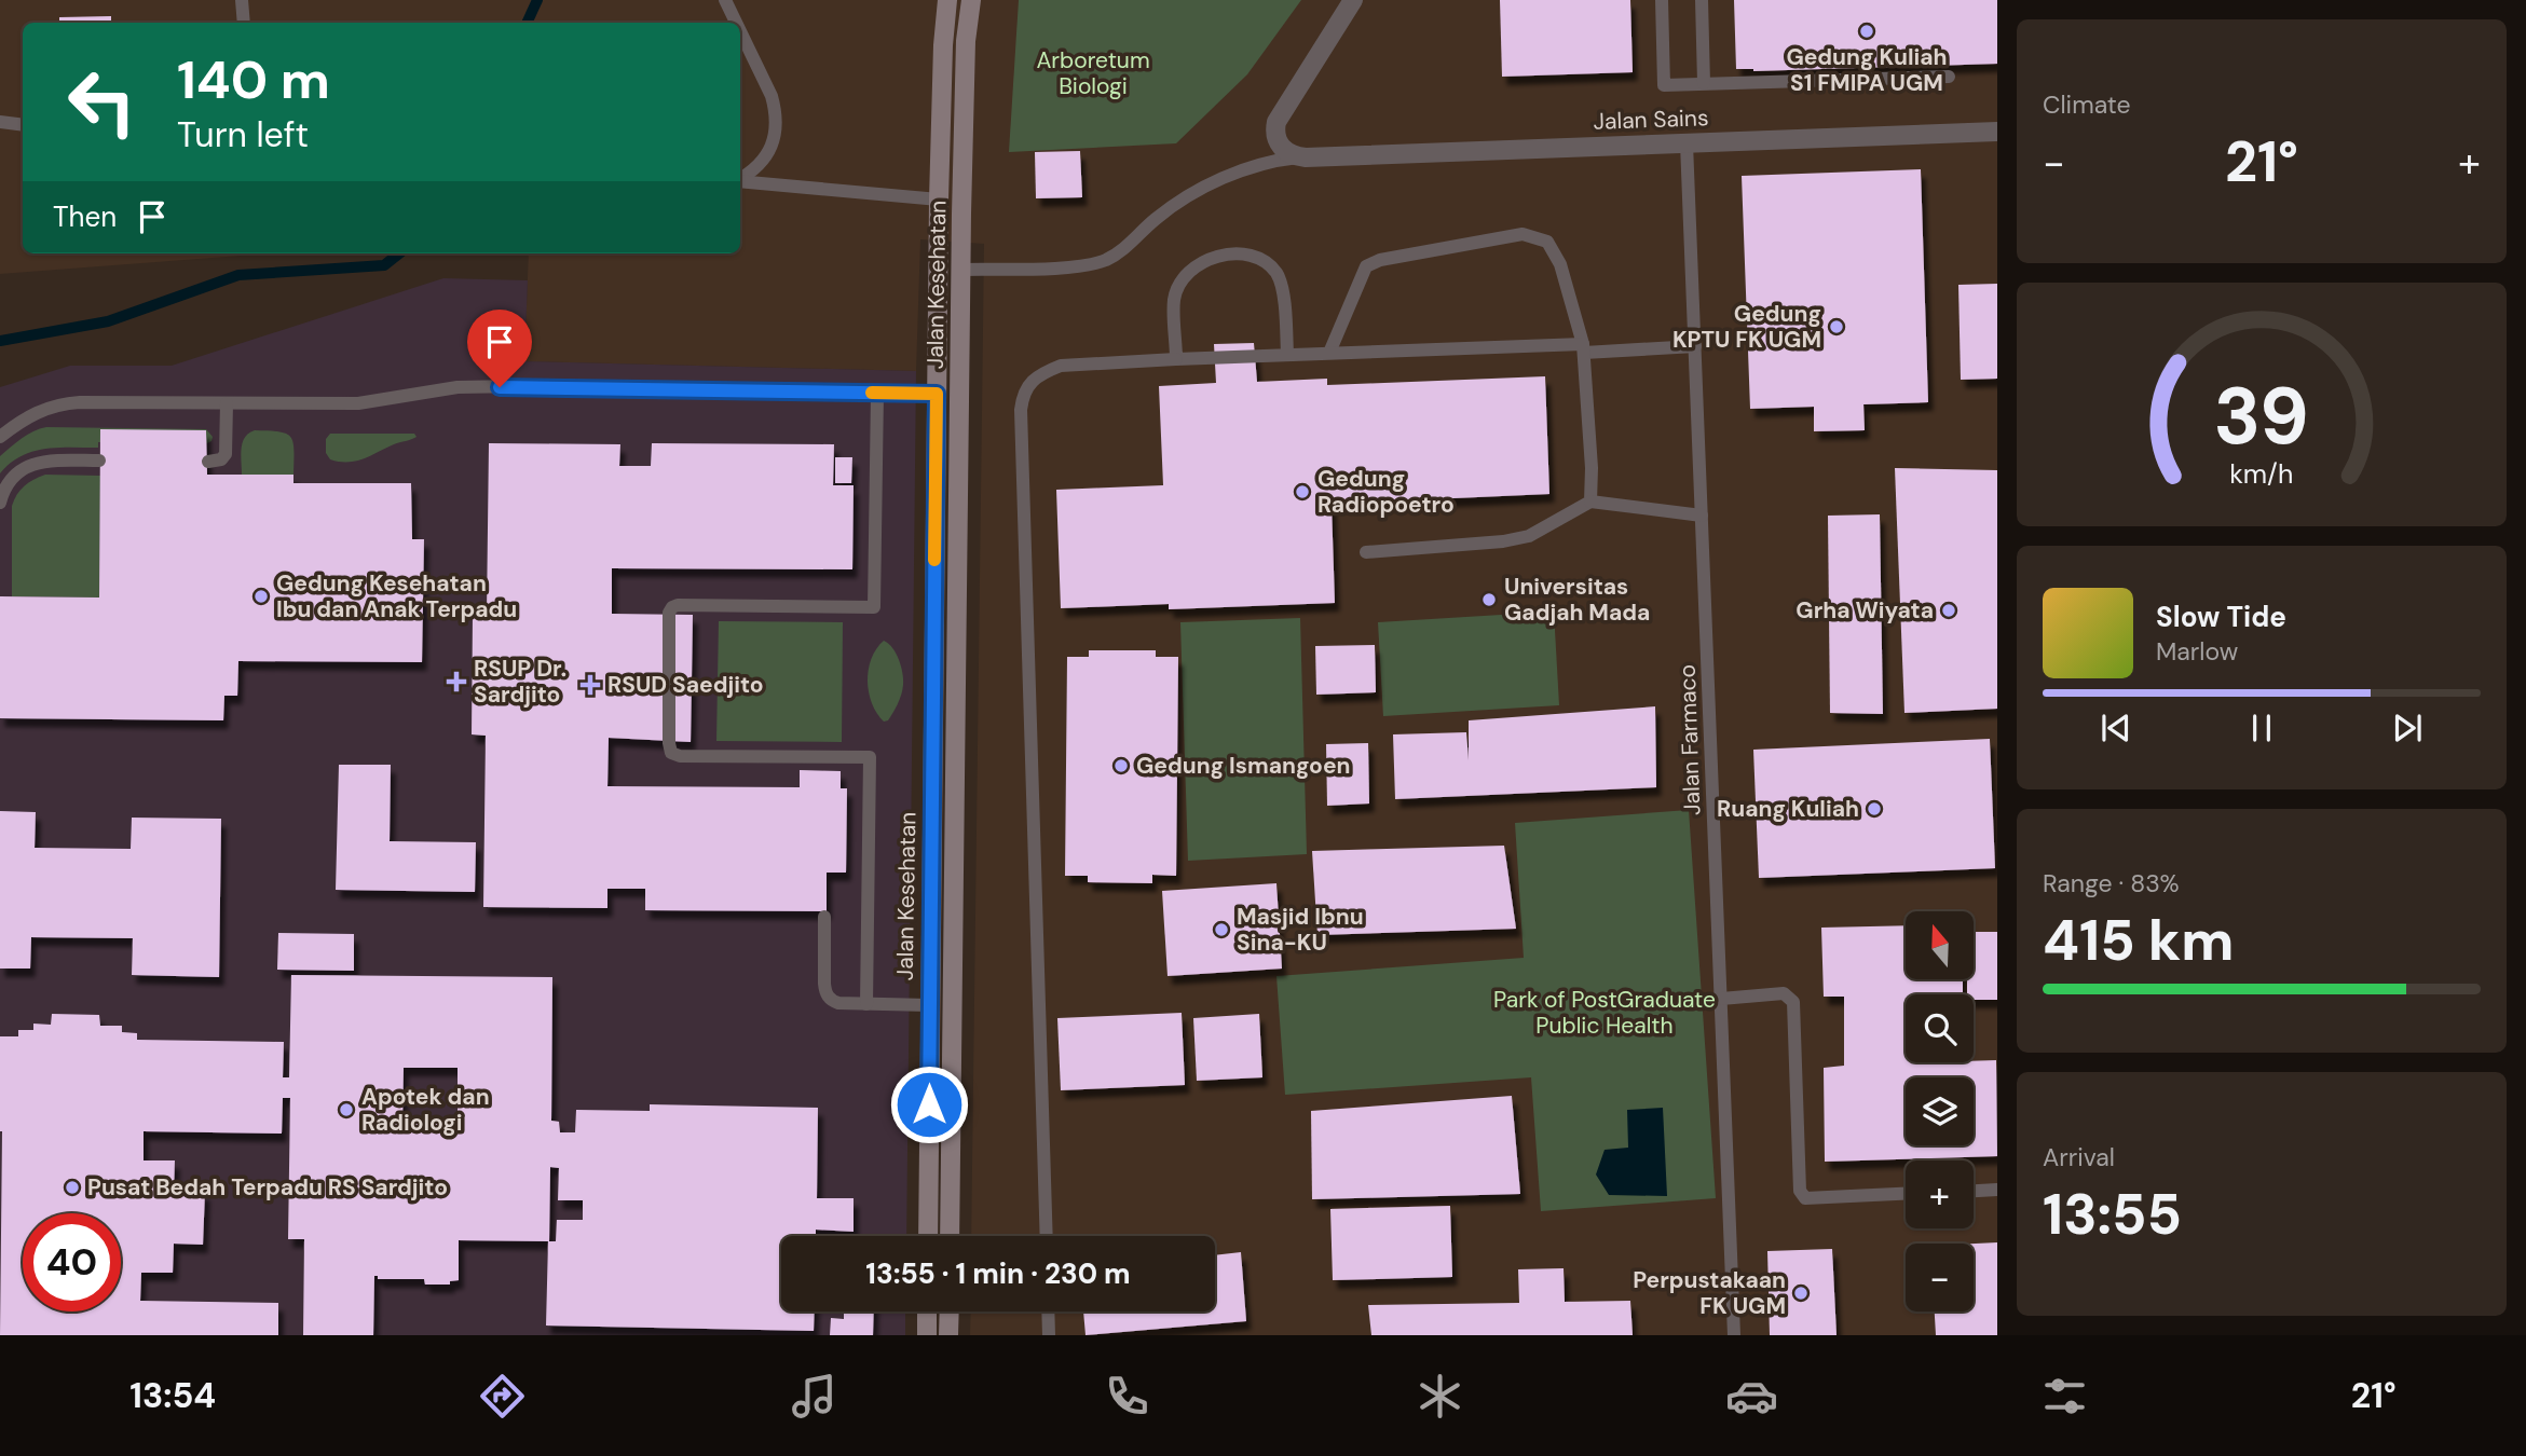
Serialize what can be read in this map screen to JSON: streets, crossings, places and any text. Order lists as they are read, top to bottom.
{
  "streets": {
    "street": ["Jalan Sains", "Jalan Kesehatan"],
    "lane": ["Jalan Farmaco"]
  },
  "crossings": [
    ["Jalan Sains", "Jalan Farmaco"]
  ],
  "parks": ["Arboretum Biologi", "Park of PostGraduate Public Health"],
  "places": {
    "other": [
      "Gedung Kuliah S1 FMIPA UGM",
      "Gedung KPTU FK UGM",
      "Gedung Radiopoetro",
      "Gedung Kesehatan Ibu dan Anak Terpadu",
      "Universitas Gadjah Mada",
      "Grha Wiyata",
      "Gedung Ismangoen",
      "Ruang Kuliah",
      "Masjid Ibnu Sina-KU",
      "Apotek dan Radiologi",
      "Pusat Bedah Terpadu RS Sardjito",
      "Perpustakaan FK UGM"
    ],
    "health": ["RSUP Dr. Sardjito", "RSUD Saedjito"]
  },
  "north": "top",
  "page": {
    "tile": [
      "Climate",
      ["Range · 83%", "415 km"],
      ["Arrival", "13:55"]
    ],
    "turn": ["140 m", "Turn left"],
    "heat": ["−", "21°", "+"],
    "then": "Then",
    "song": ["Slow Tide", "Marlow"],
    "map_buttons": ["+", "−"],
    "limit": "40",
    "trip": "13:55 · 1 min · 230 m",
    "tabs": ["13:54", "21°"],
    "gauge": ["39", "km/h"]
  }
}
